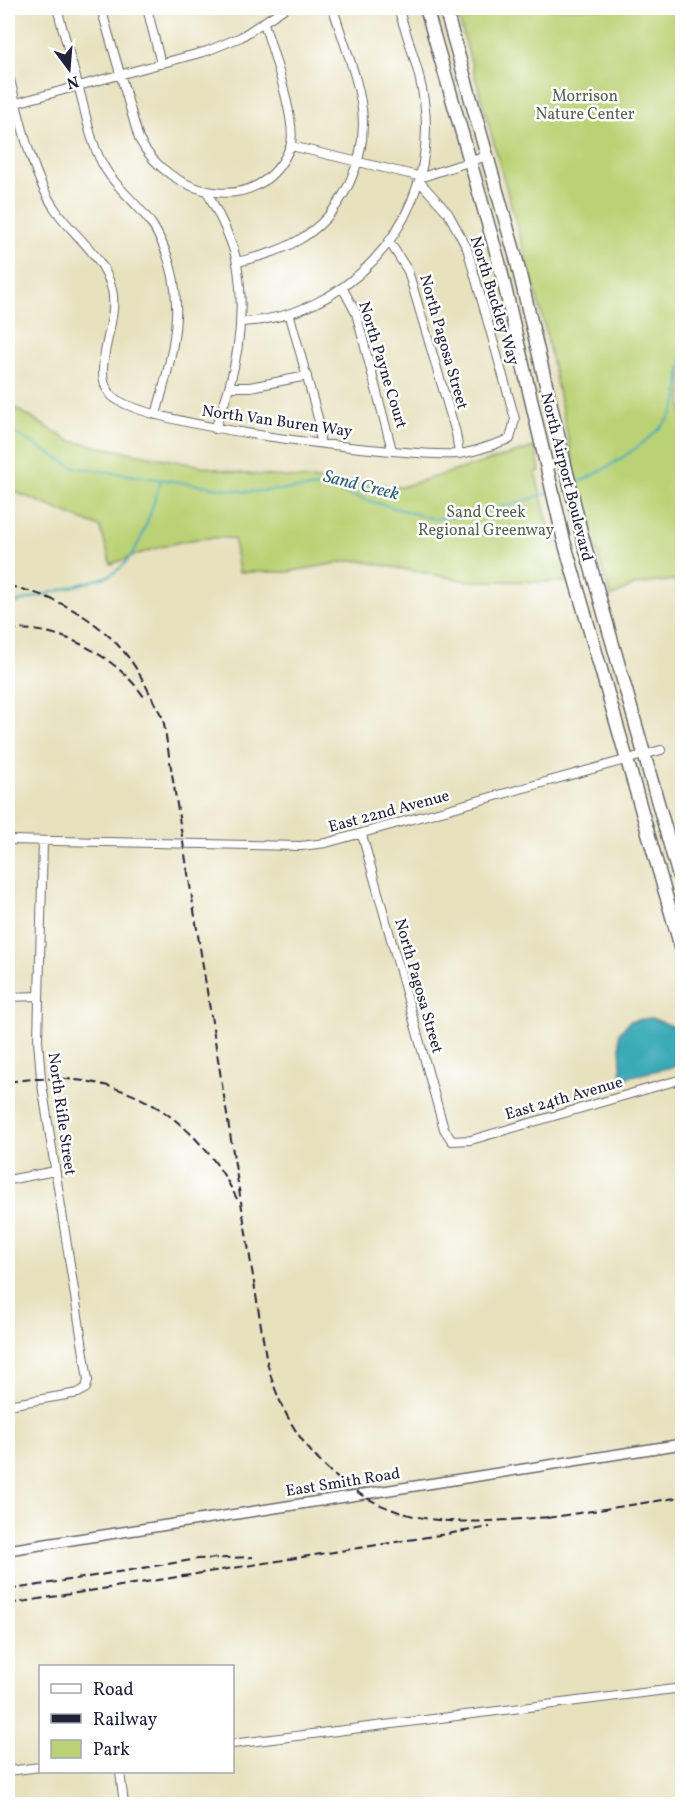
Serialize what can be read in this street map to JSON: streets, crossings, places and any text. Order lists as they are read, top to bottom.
{
  "streets": {
    "main road": ["North Airport Boulevard"],
    "street": [
      "North Buckley Way",
      "North Pagosa Street",
      "North Payne Court",
      "North Van Buren Way",
      "East 22nd Avenue",
      "East 24th Avenue",
      "North Rifle Street",
      "East Smith Road"
    ]
  },
  "crossings": [
    ["North Buckley Way", "North Van Buren Way"],
    ["North Pagosa Street", "North Van Buren Way"],
    ["North Pagosa Street", "East 22nd Avenue"],
    ["North Pagosa Street", "East 24th Avenue"],
    ["North Payne Court", "North Van Buren Way"],
    ["North Airport Boulevard", "East 22nd Avenue"],
    ["East 22nd Avenue", "North Rifle Street"]
  ],
  "water": ["Sand Creek"],
  "parks": ["Morrison Nature Center", "Sand Creek Regional Greenway"],
  "legend": ["Road", "Railway", "Park"],
  "north": "bottom"
}
